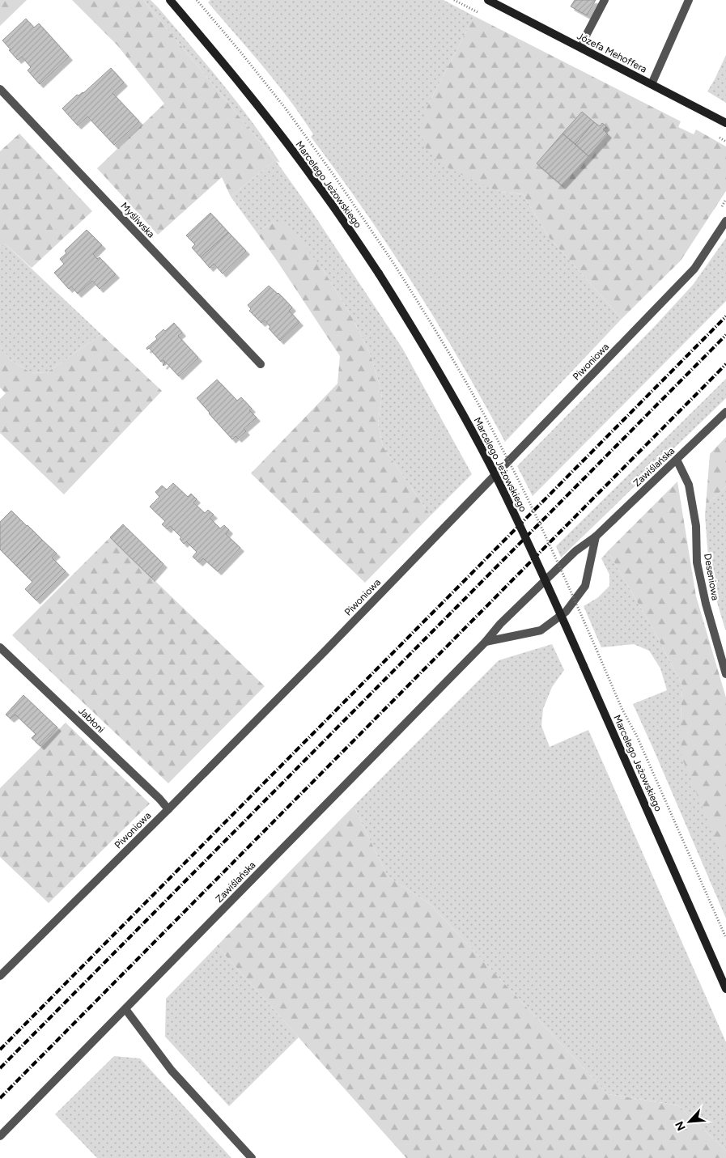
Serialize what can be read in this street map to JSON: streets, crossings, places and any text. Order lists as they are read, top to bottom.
{
  "streets": {
    "street": [
      "Józefa Mehoffera",
      "Marcelego Jeżowskiego",
      "Myśliwska",
      "Piwoniowa",
      "Zawiślańska",
      "Deseniowa",
      "Jabłoni"
    ]
  },
  "crossings": [
    ["Piwoniowa", "Jabłoni"],
    ["Zawiślańska", "Deseniowa"]
  ],
  "north": "bottom left"
}
